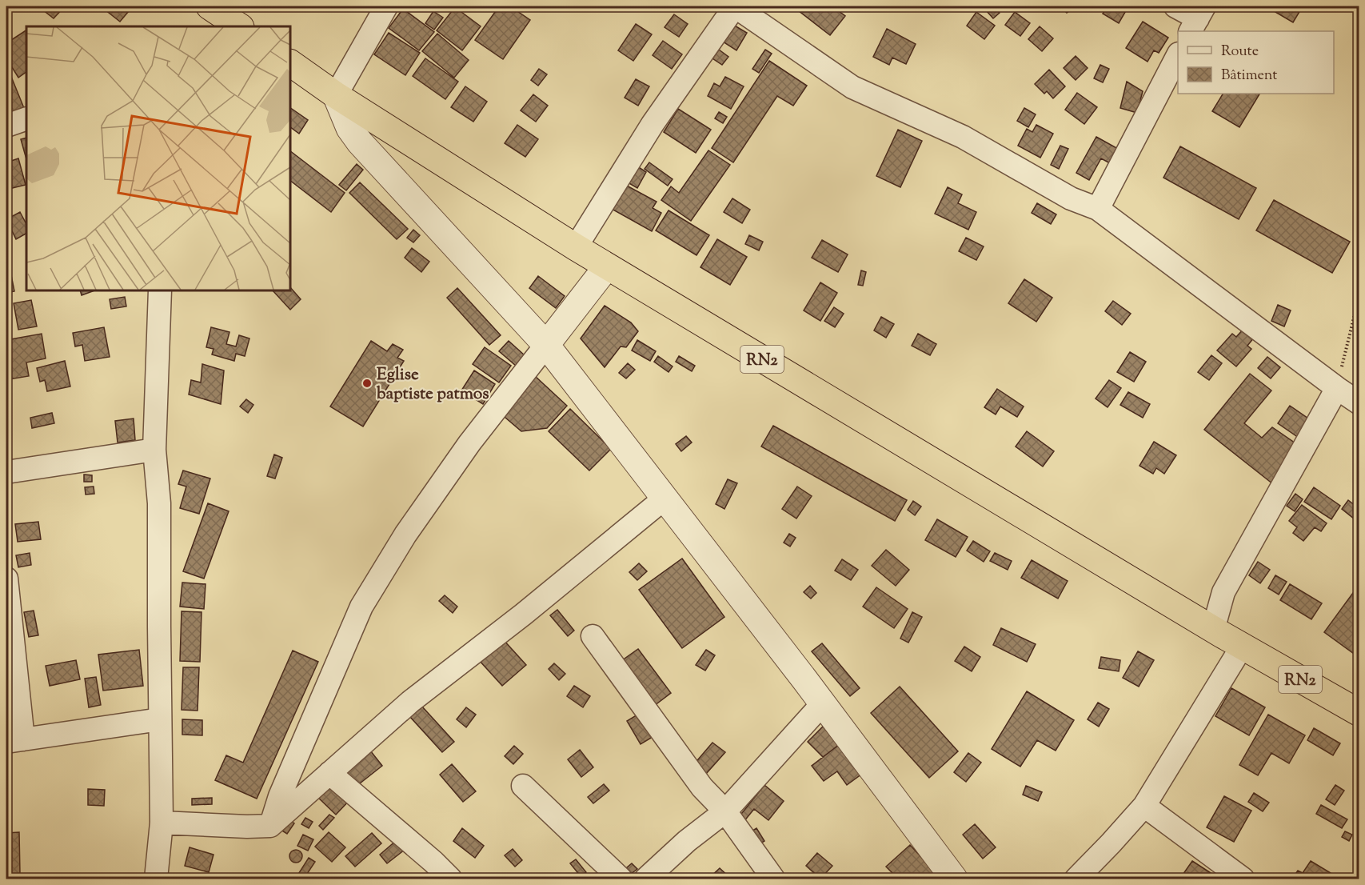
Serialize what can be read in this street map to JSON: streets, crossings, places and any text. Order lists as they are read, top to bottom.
{
  "streets": {
    "highway": ["RN2"]
  },
  "places": ["Eglise baptiste patmos"],
  "legend": ["Route", "Bâtiment"]
}
